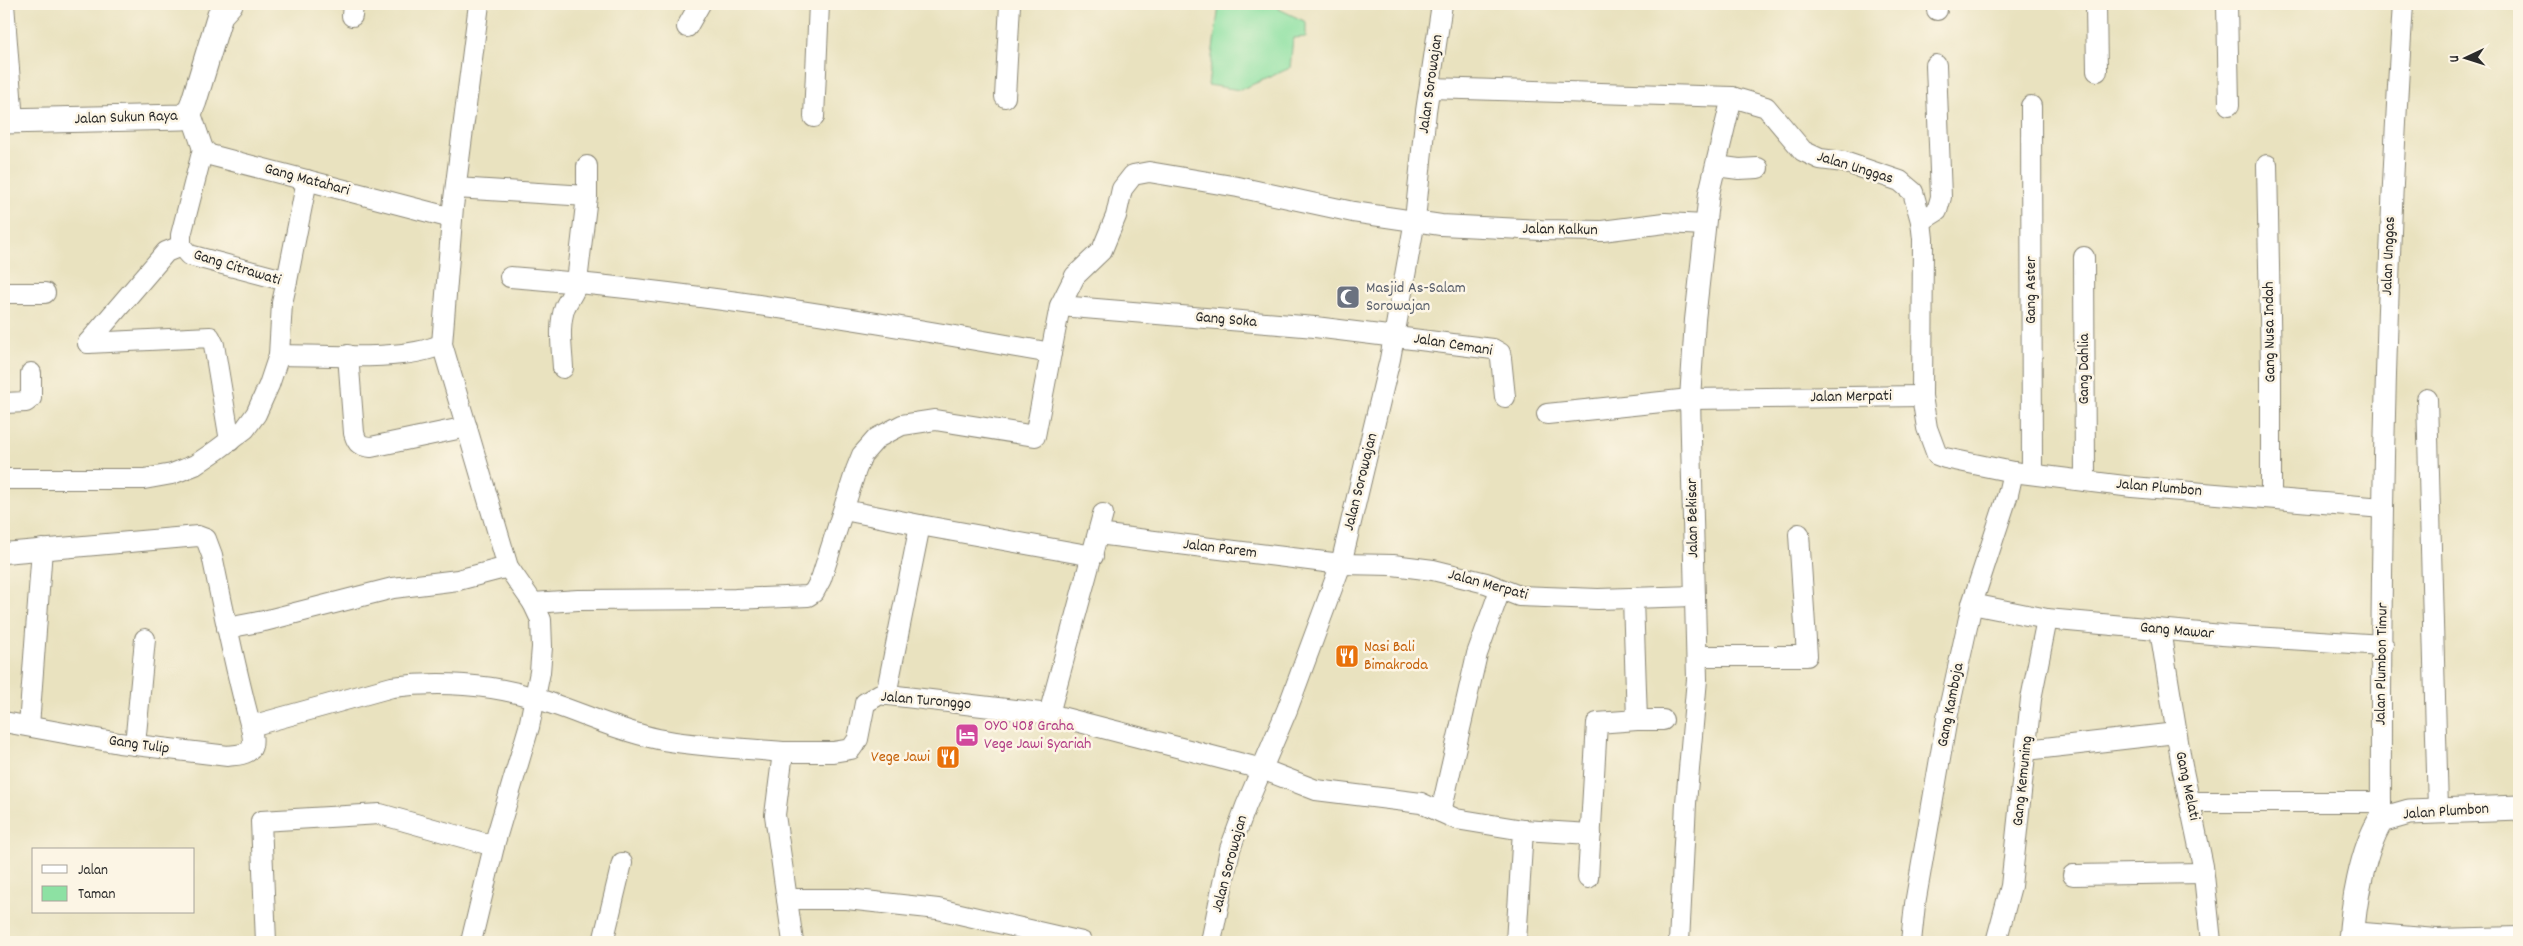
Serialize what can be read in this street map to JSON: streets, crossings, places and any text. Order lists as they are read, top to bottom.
{
  "streets": {
    "street": [
      "Jalan Sorowajan",
      "Jalan Sukun Raya",
      "Jalan Unggas",
      "Gang Matahari",
      "Jalan Kalkun",
      "Gang Citrawati",
      "Gang Aster",
      "Gang Soka",
      "Gang Nusa Indah",
      "Jalan Cemani",
      "Gang Dahlia",
      "Jalan Merpati",
      "Jalan Plumbon",
      "Jalan Bekisar",
      "Jalan Parem",
      "Gang Mawar",
      "Jalan Plumbon Timur",
      "Jalan Turonggo",
      "Gang Kamboja",
      "Gang Tulip",
      "Gang Kemuning",
      "Gang Melati"
    ]
  },
  "crossings": [
    ["Jalan Sorowajan", "Jalan Unggas"],
    ["Jalan Sorowajan", "Jalan Kalkun"],
    ["Jalan Sorowajan", "Gang Soka"],
    ["Jalan Sorowajan", "Jalan Cemani"],
    ["Jalan Sorowajan", "Jalan Merpati"],
    ["Jalan Sorowajan", "Jalan Parem"],
    ["Jalan Sorowajan", "Jalan Turonggo"],
    ["Jalan Unggas", "Jalan Merpati"],
    ["Jalan Unggas", "Jalan Plumbon"],
    ["Jalan Unggas", "Jalan Bekisar"],
    ["Jalan Unggas", "Jalan Plumbon Timur"],
    ["Gang Matahari", "Gang Citrawati"],
    ["Jalan Kalkun", "Gang Soka"],
    ["Jalan Kalkun", "Jalan Bekisar"],
    ["Gang Aster", "Jalan Plumbon"],
    ["Gang Aster", "Gang Kamboja"],
    ["Gang Soka", "Jalan Cemani"],
    ["Gang Nusa Indah", "Jalan Plumbon"],
    ["Gang Dahlia", "Jalan Plumbon"],
    ["Jalan Merpati", "Jalan Bekisar"],
    ["Jalan Merpati", "Jalan Parem"],
    ["Jalan Plumbon", "Jalan Plumbon Timur"],
    ["Jalan Plumbon", "Gang Kamboja"],
    ["Gang Mawar", "Jalan Plumbon Timur"],
    ["Gang Mawar", "Gang Kamboja"],
    ["Gang Mawar", "Gang Kemuning"],
    ["Gang Mawar", "Gang Melati"]
  ],
  "places": {
    "mosque": ["Masjid As-Salam Sorowajan"],
    "restaurant": ["Nasi Bali Bimakroda", "Vege Jawi"],
    "hotel": ["OYO 408 Graha Vege Jawi Syariah"]
  },
  "legend": ["Jalan", "Taman"],
  "north": "left"
}
